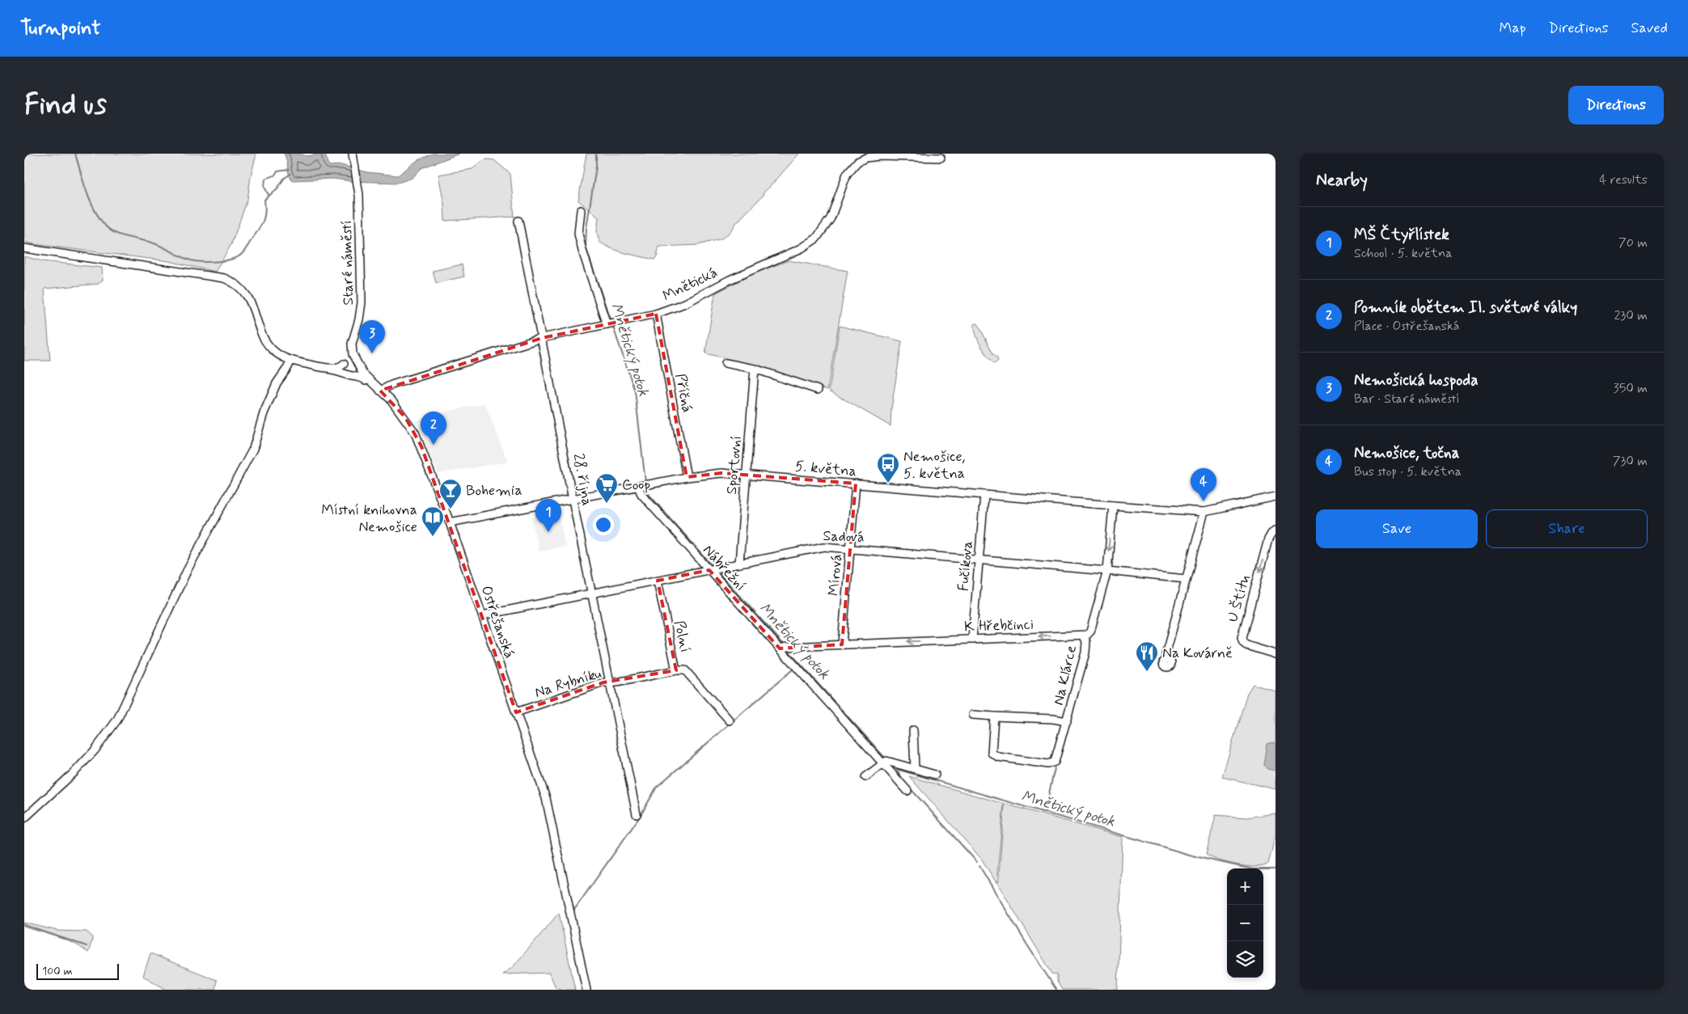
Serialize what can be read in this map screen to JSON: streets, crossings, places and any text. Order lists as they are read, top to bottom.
{
  "streets": {
    "street": [
      "Staré náměstí",
      "Mnětická",
      "Příčná",
      "Sportovní",
      "5. května",
      "28. října",
      "Sadová",
      "Fučíkova",
      "Nábřežní",
      "Mírová",
      "U Štítu",
      "Ostřešanská",
      "K Hřebčinci",
      "Polní",
      "Na Klárce",
      "Na Rybníku"
    ]
  },
  "crossings": [
    ["Staré náměstí", "Mnětická"],
    ["Staré náměstí", "Ostřešanská"],
    ["Mnětická", "Příčná"],
    ["Mnětická", "28. října"],
    ["Mnětická", "Ostřešanská"],
    ["Příčná", "5. května"],
    ["Sportovní", "5. května"],
    ["Sportovní", "Sadová"],
    ["5. května", "28. října"],
    ["5. května", "Fučíkova"],
    ["5. května", "Nábřežní"],
    ["5. května", "Mírová"],
    ["5. května", "Ostřešanská"],
    ["28. října", "Sadová"],
    ["28. října", "Na Rybníku"],
    ["Sadová", "Fučíkova"],
    ["Sadová", "Nábřežní"],
    ["Sadová", "Mírová"],
    ["Sadová", "Ostřešanská"],
    ["Sadová", "Polní"],
    ["Fučíkova", "K Hřebčinci"],
    ["Nábřežní", "K Hřebčinci"],
    ["Mírová", "K Hřebčinci"],
    ["Ostřešanská", "Na Rybníku"],
    ["K Hřebčinci", "Na Klárce"],
    ["Polní", "Na Rybníku"]
  ],
  "one_way": ["U Štítu", "K Hřebčinci"],
  "water": ["Mnětický potok"],
  "places": {
    "bus stop": ["Nemošice, 5. května"],
    "supermarket": ["Coop"],
    "bar": ["Bohemia"],
    "library": ["Místní knihovna Nemošice"],
    "restaurant": ["Na Kovárně"]
  },
  "scale_bar": "100 m",
  "page": {
    "header": "Turnpoint",
    "nav": ["Map", "Directions", "Saved"],
    "buttons": [
      "Directions",
      ["Save", "Share"]
    ],
    "title": "Find us",
    "heading": ["Nearby", "4 results"],
    "list": [
      {
        "mark": "1",
        "name": "MŠ Čtyřlístek",
        "note": "School · 5. května",
        "value": "70 m"
      },
      {
        "mark": "2",
        "name": "Pomník obětem II. světové války",
        "note": "Place · Ostřešanská",
        "value": "230 m"
      },
      {
        "mark": "3",
        "name": "Nemošická hospoda",
        "note": "Bar · Staré náměstí",
        "value": "350 m"
      },
      {
        "mark": "4",
        "name": "Nemošice, točna",
        "note": "Bus stop · 5. května",
        "value": "730 m"
      }
    ],
    "pins": [
      "3",
      "2",
      "4",
      "1"
    ],
    "map_buttons": ["+", "−"],
    "scale": "100 m"
  }
}
